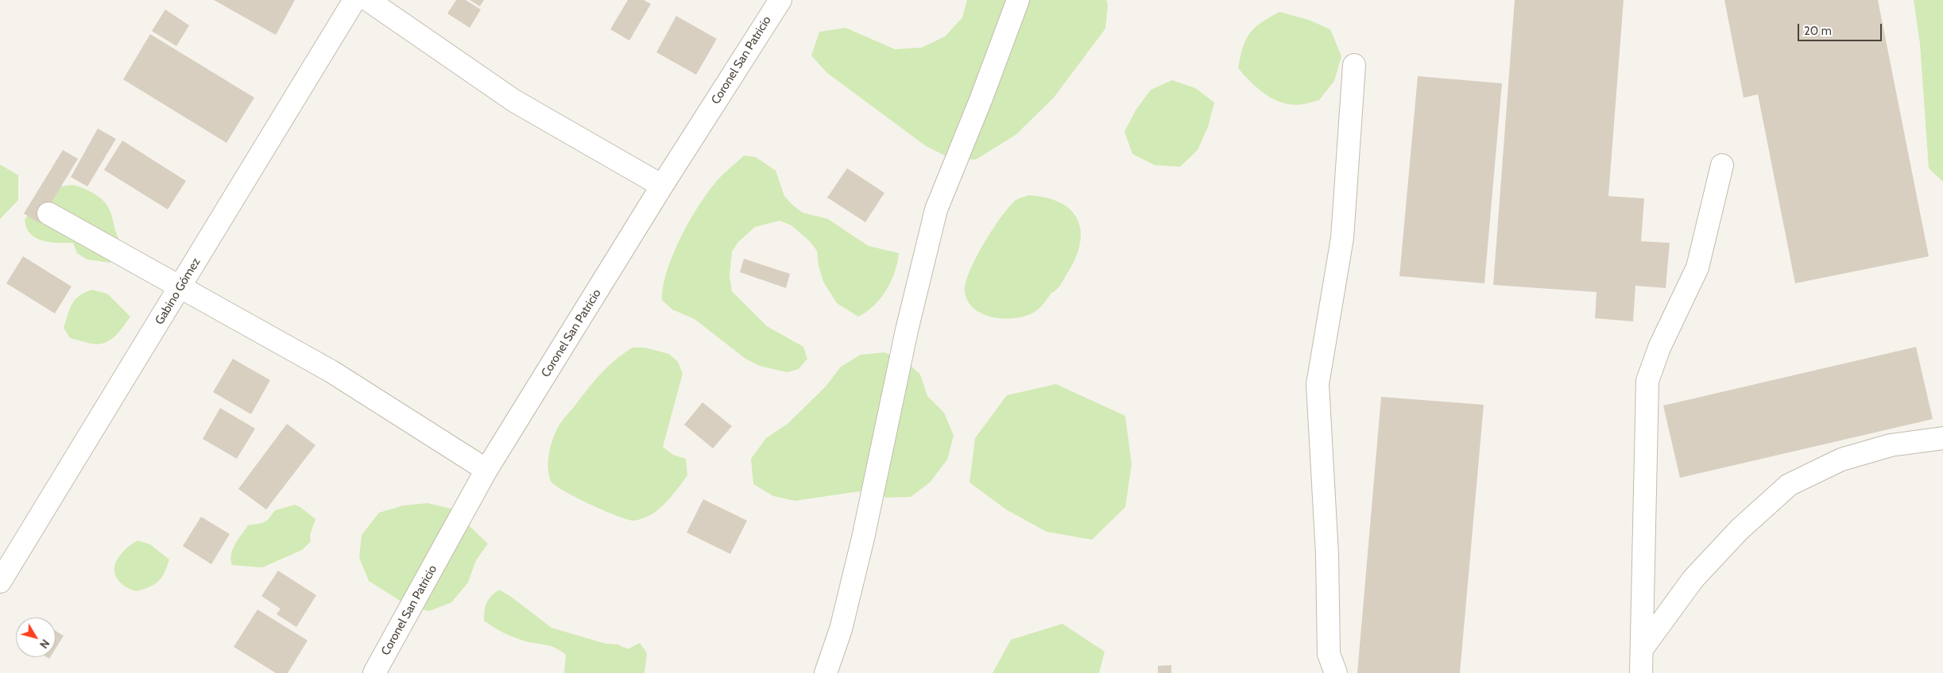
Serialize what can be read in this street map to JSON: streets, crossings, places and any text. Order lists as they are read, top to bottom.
{
  "streets": {
    "street": ["Coronel San Patricio", "Gabino Gómez"]
  },
  "scale_bar": "20 m",
  "north": "bottom right"
}
